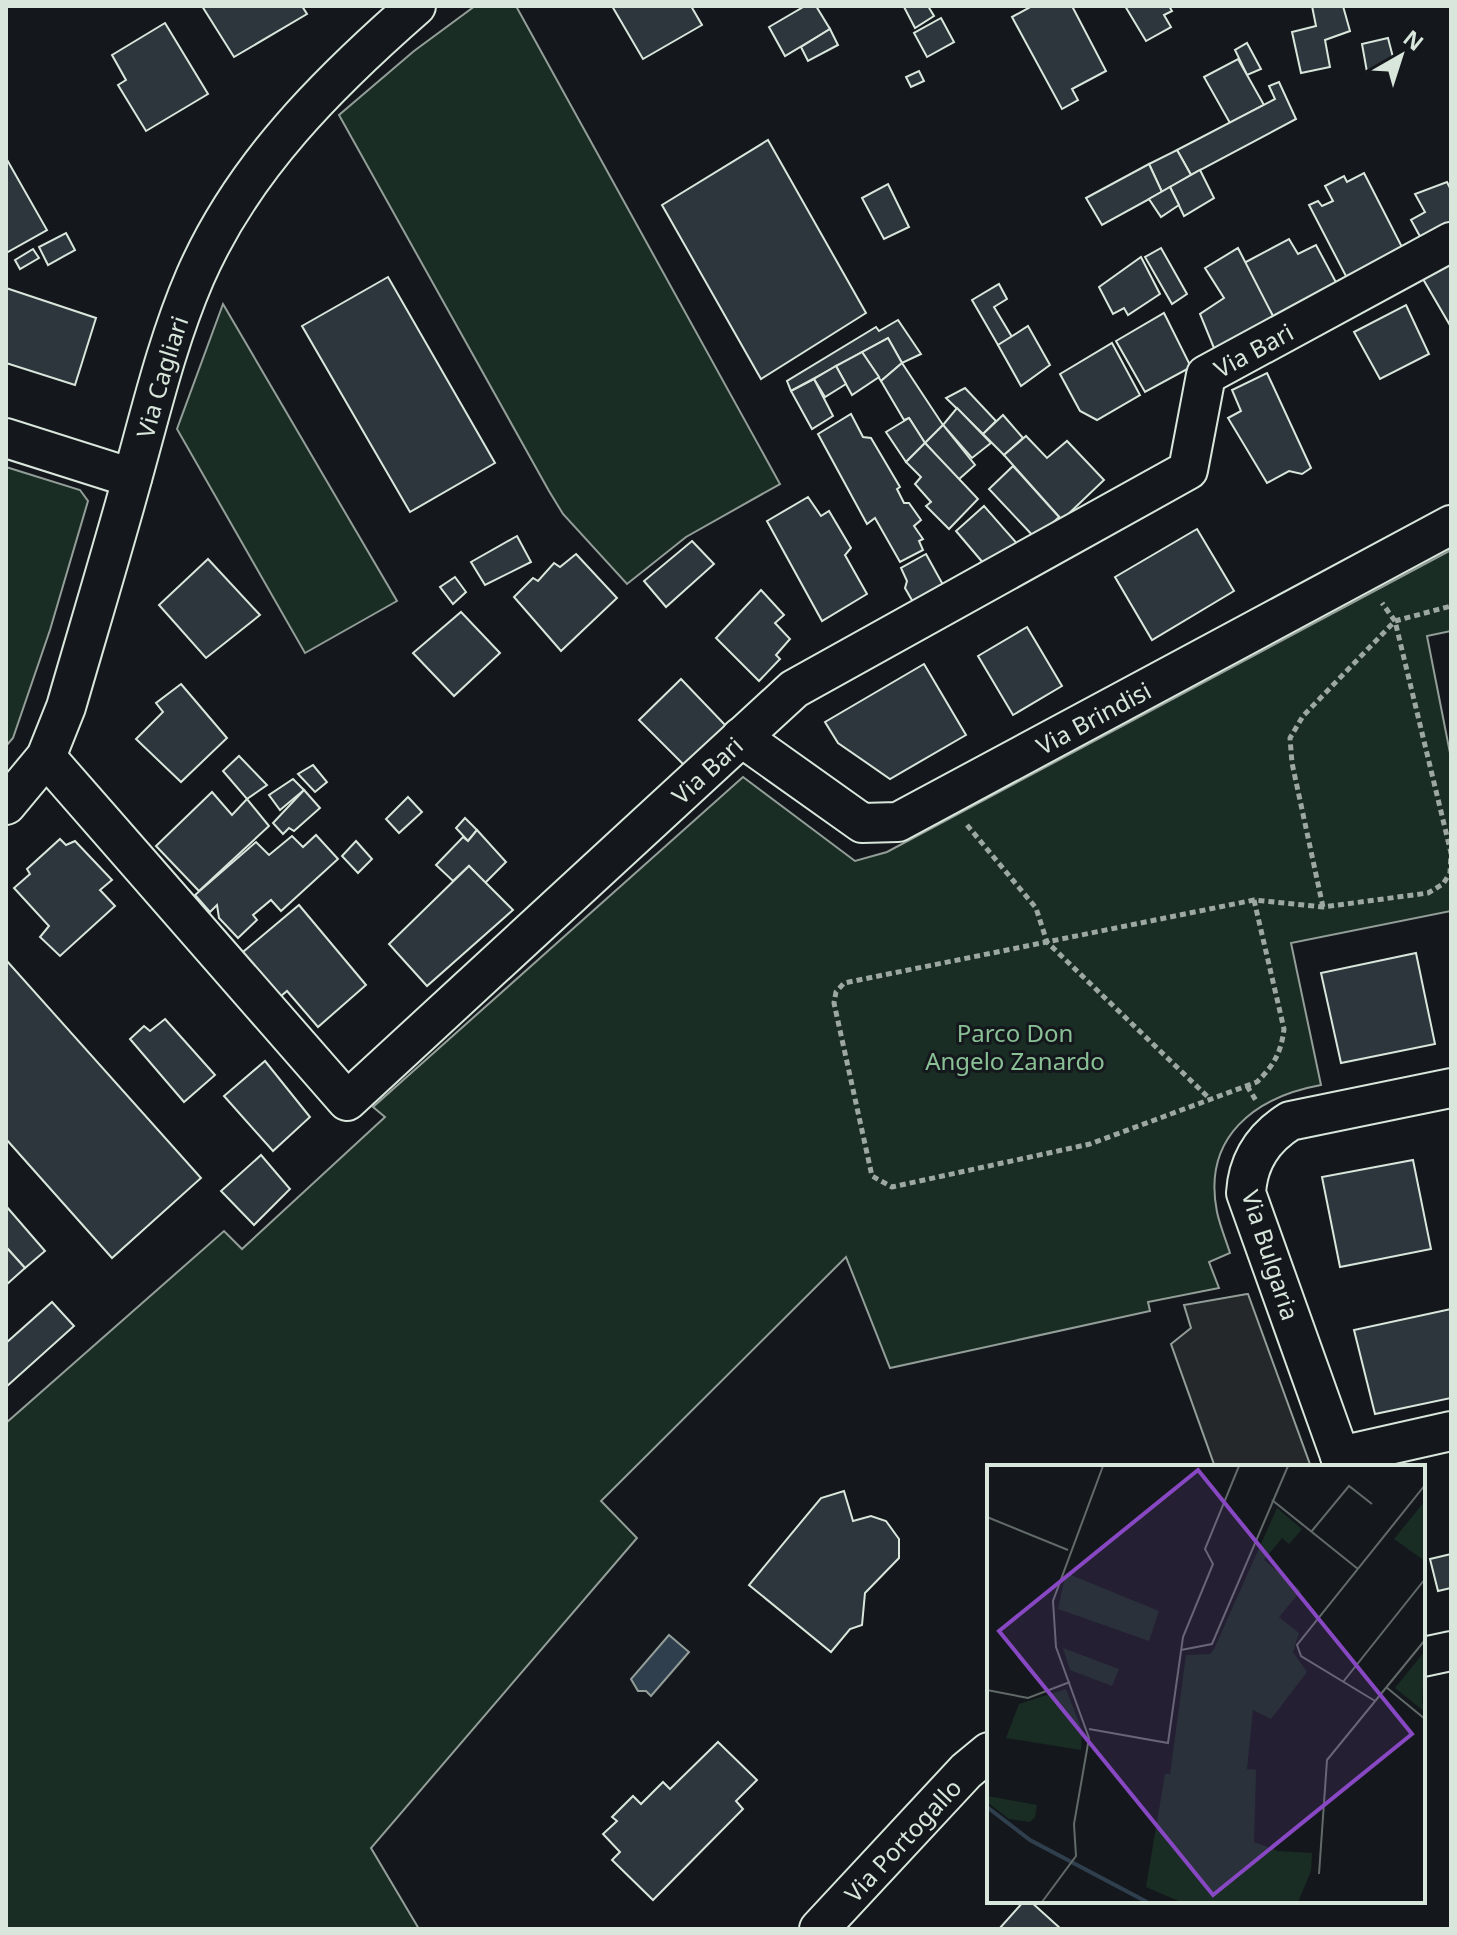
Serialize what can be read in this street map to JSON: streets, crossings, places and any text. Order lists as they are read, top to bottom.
{
  "streets": {
    "street": [
      "Via Bari",
      "Via Cagliari",
      "Via Brindisi",
      "Via Bulgaria",
      "Via Portogallo"
    ]
  },
  "crossings": [
    ["Via Bari", "Via Cagliari"],
    ["Via Bari", "Via Brindisi"]
  ],
  "parks": ["Parco Don Angelo Zanardo"],
  "north": "top right"
}
